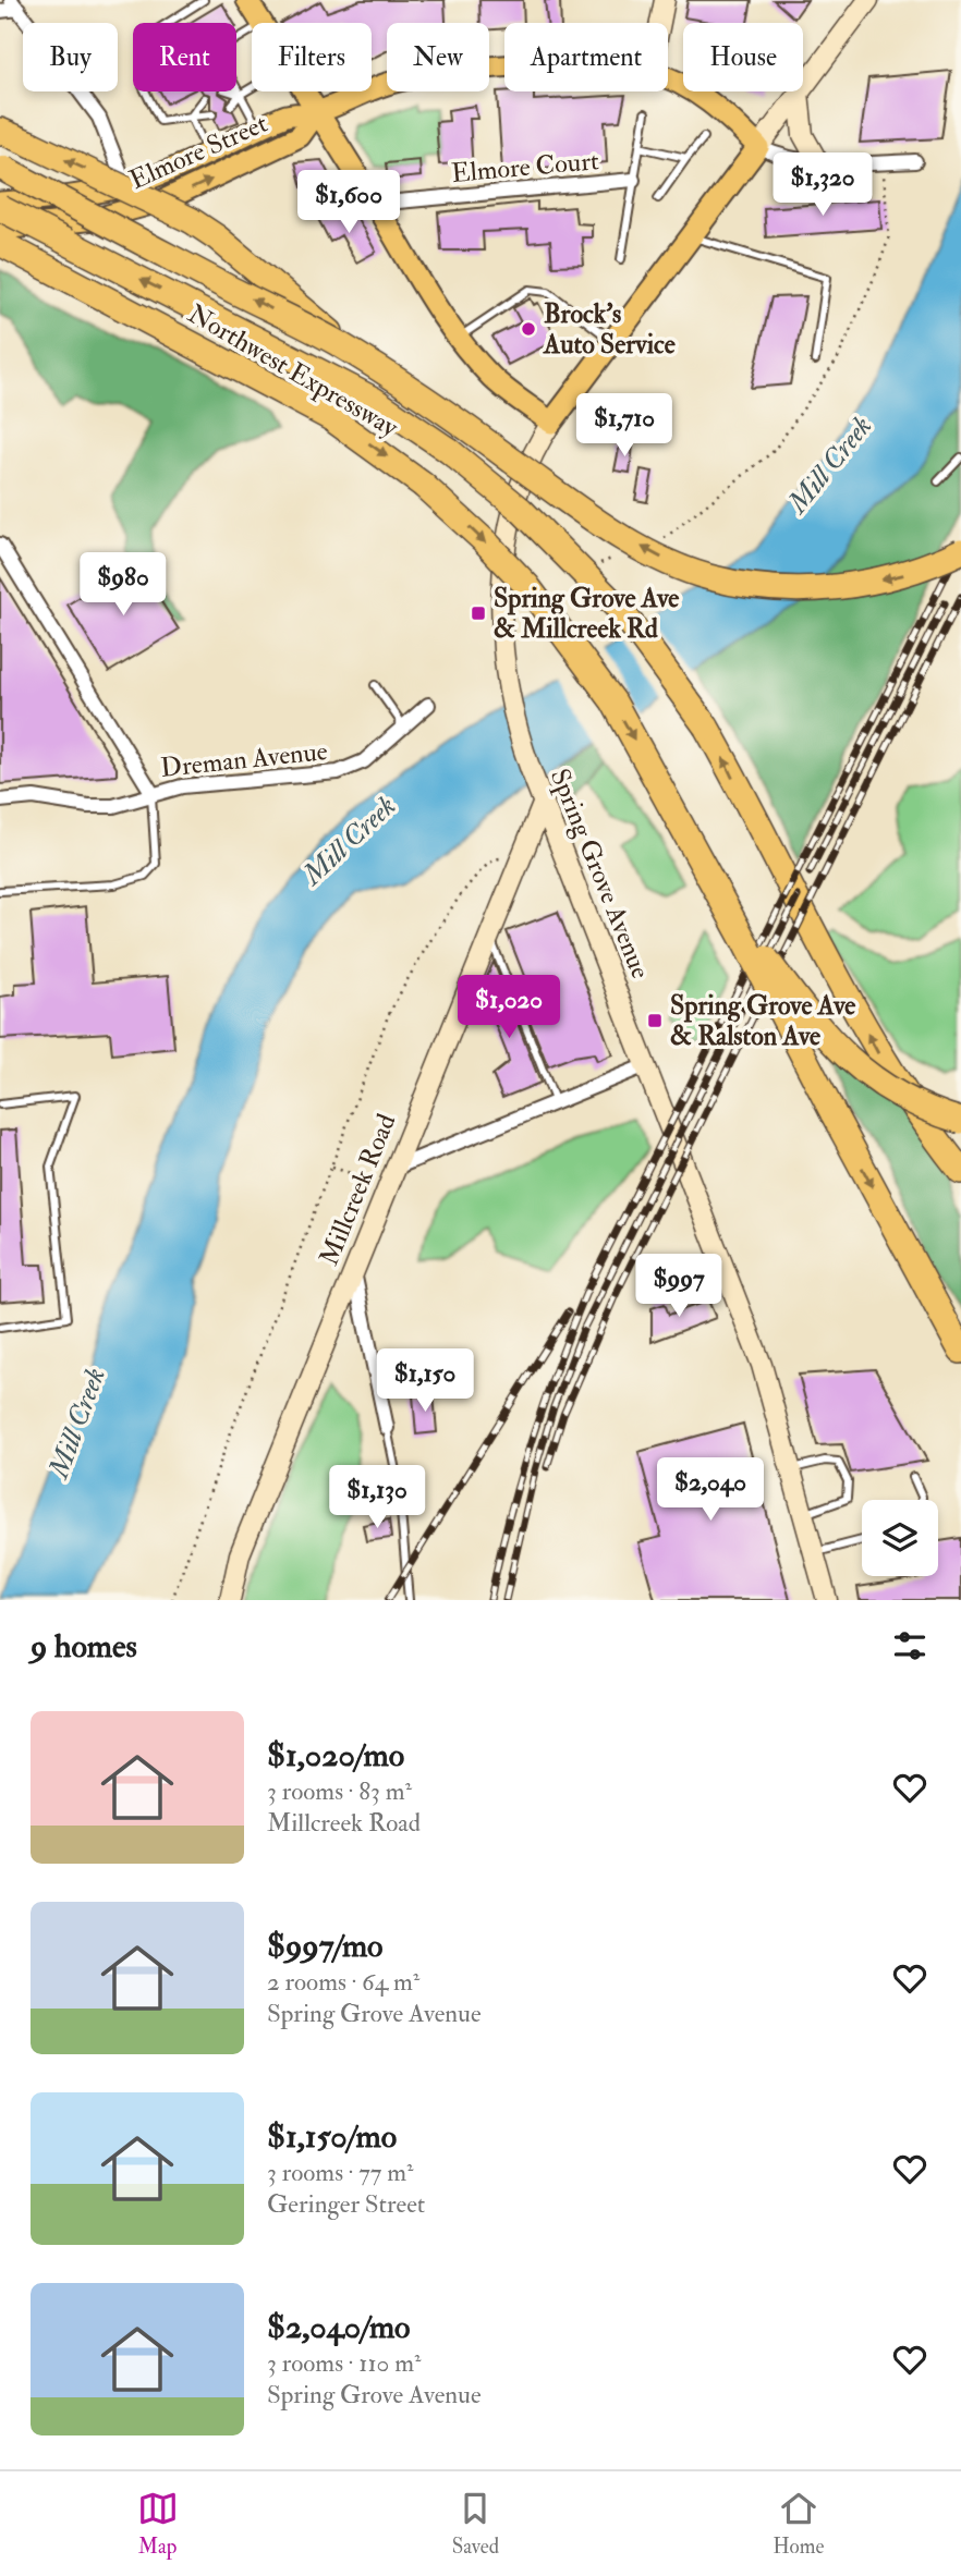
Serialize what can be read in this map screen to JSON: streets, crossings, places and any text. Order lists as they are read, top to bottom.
{
  "streets": {
    "highway": ["Northwest Expressway"],
    "main road": ["Elmore Street", "Spring Grove Avenue", "Millcreek Road"],
    "street": ["Elmore Court", "Dreman Avenue"]
  },
  "crossings": [
    ["Elmore Street", "Northwest Expressway"],
    ["Spring Grove Avenue", "Millcreek Road"]
  ],
  "water": ["Mill Creek"],
  "places": {
    "other": ["Brock's Auto Service"],
    "transit": ["Spring Grove Ave & Millcreek Rd", "Spring Grove Ave & Ralston Ave"]
  },
  "page": {
    "chip": [
      "Buy",
      "Rent",
      "Filters",
      "New",
      "Apartment",
      "House"
    ],
    "price": [
      "$1,320",
      "$1,600",
      "$1,710",
      "$980",
      "$1,020",
      "$997",
      "$1,150",
      "$2,040",
      "$1,130"
    ],
    "heading": "9 homes",
    "list": [
      {
        "name": "$1,020/mo",
        "note": "3 rooms · 83 m² · Millcreek Road"
      },
      {
        "name": "$997/mo",
        "note": "2 rooms · 64 m² · Spring Grove Avenue"
      },
      {
        "name": "$1,150/mo",
        "note": "3 rooms · 77 m² · Geringer Street"
      },
      {
        "name": "$2,040/mo",
        "note": "3 rooms · 110 m² · Spring Grove Avenue"
      }
    ],
    "tabs": ["Map", "Saved", "Home"]
  }
}
